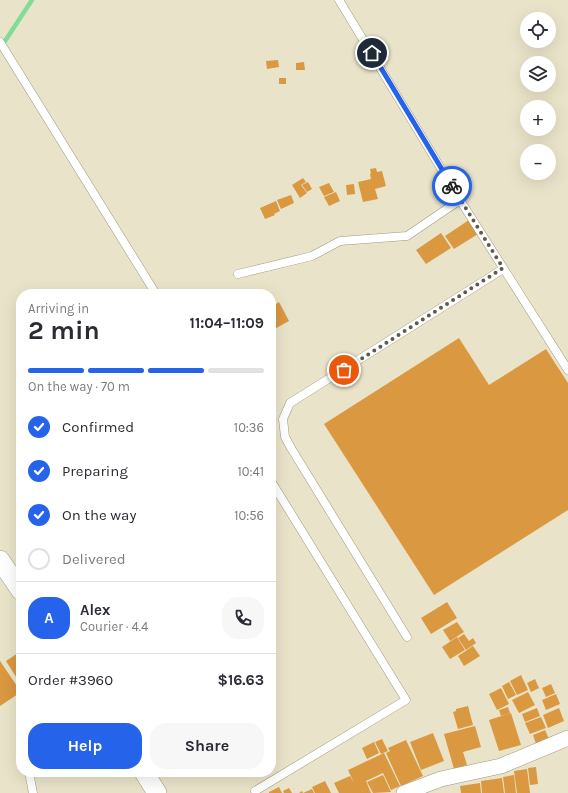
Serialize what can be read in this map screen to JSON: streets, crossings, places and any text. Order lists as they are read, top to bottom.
{
  "page": {
    "map_buttons": ["+", "−"],
    "heading": ["2 min", "Arriving in", "11:04–11:09"],
    "panel": [
      "Alex",
      "Courier · 4.4",
      "Order #3960",
      "$16.63"
    ],
    "bar": "On the way · 70 m",
    "list": [
      ["Confirmed", "10:36"],
      ["Preparing", "10:41"],
      ["On the way", "10:56"],
      "Delivered"
    ],
    "round": "A",
    "buttons": ["Help", "Share"]
  }
}
